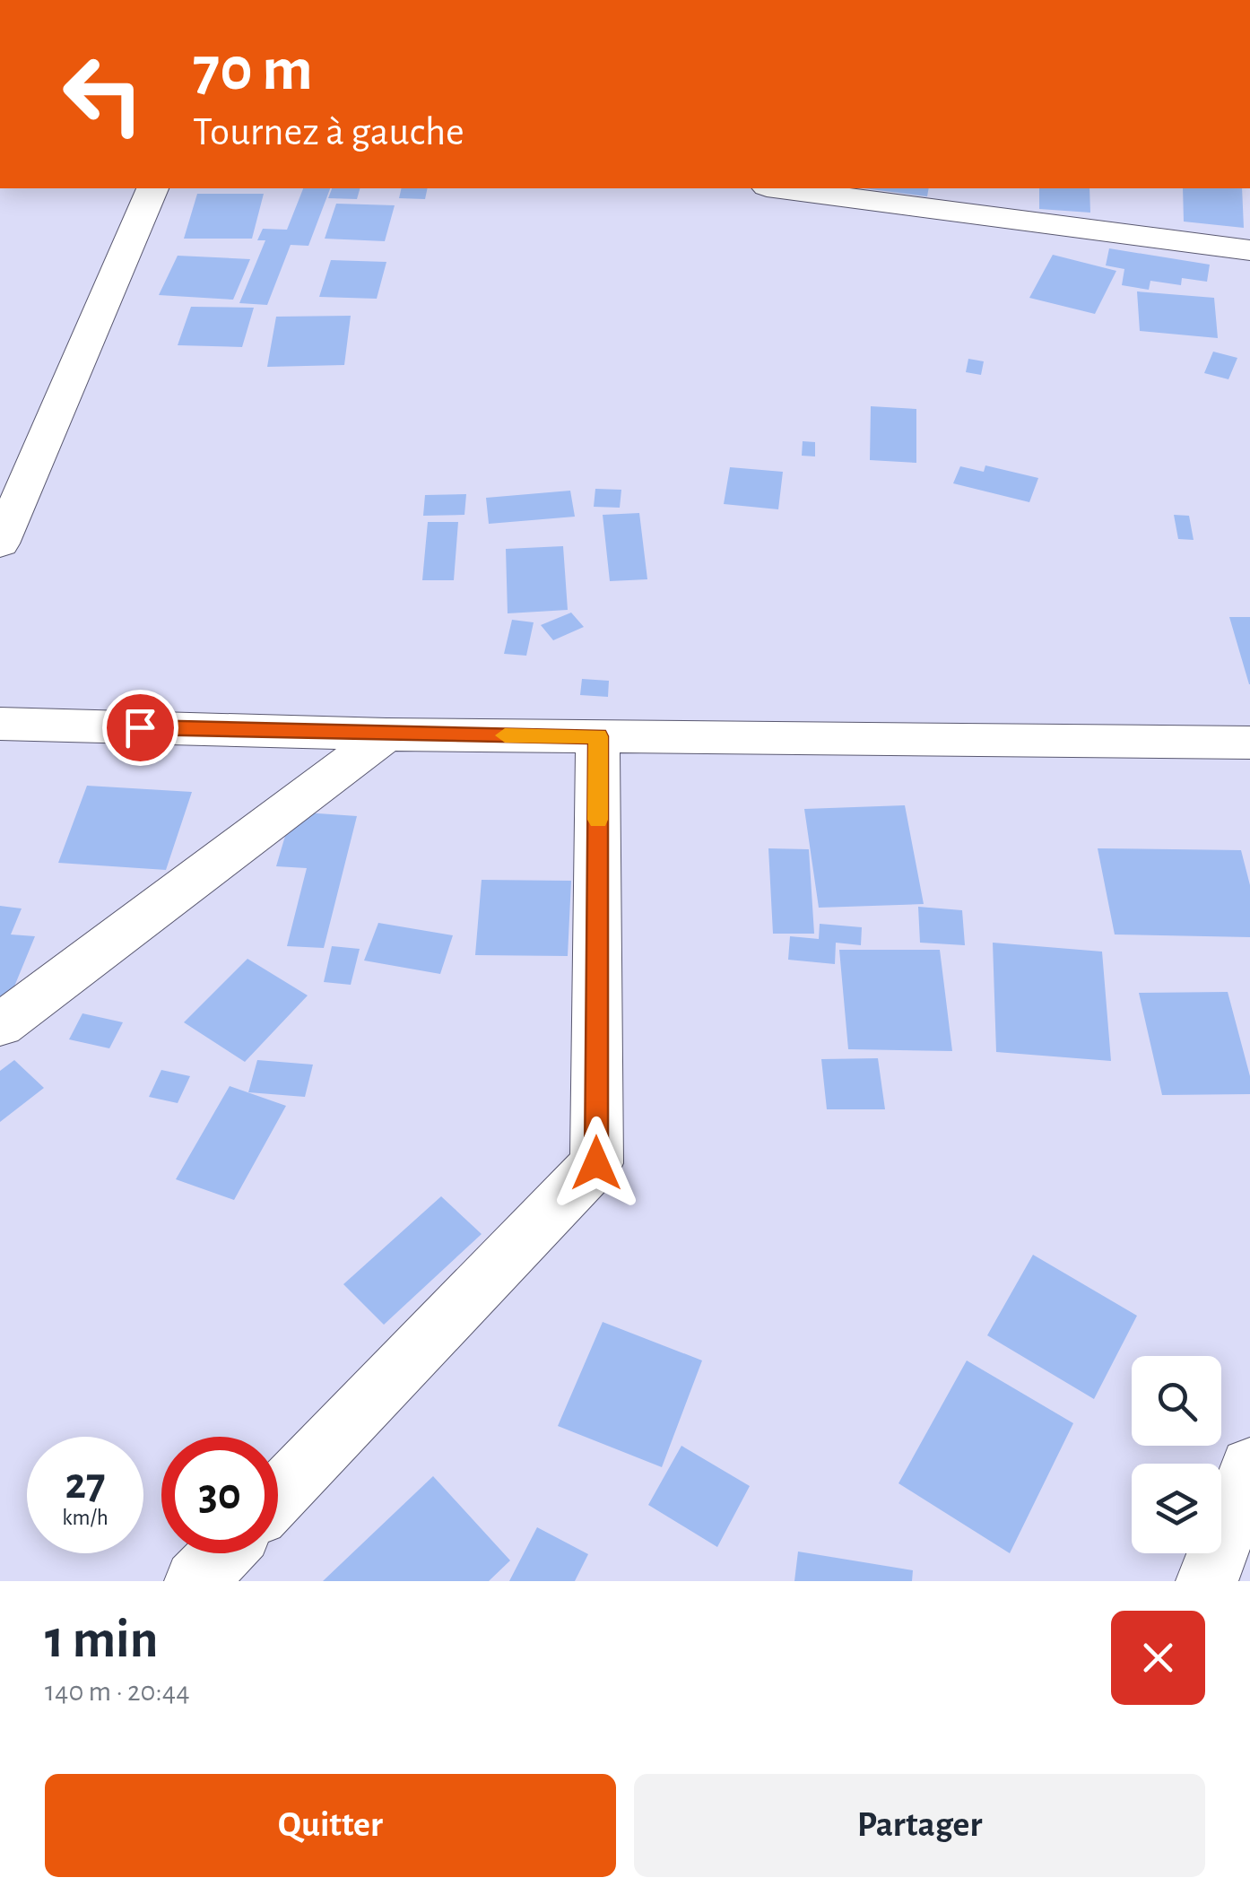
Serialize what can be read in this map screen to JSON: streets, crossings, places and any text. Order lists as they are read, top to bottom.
{
  "page": {
    "turn": ["70 m", "Tournez à gauche"],
    "speed": "27 km/h",
    "limit": "30",
    "heading": ["1 min", "140 m · 20:44"],
    "buttons": ["Quitter", "Partager"]
  }
}
